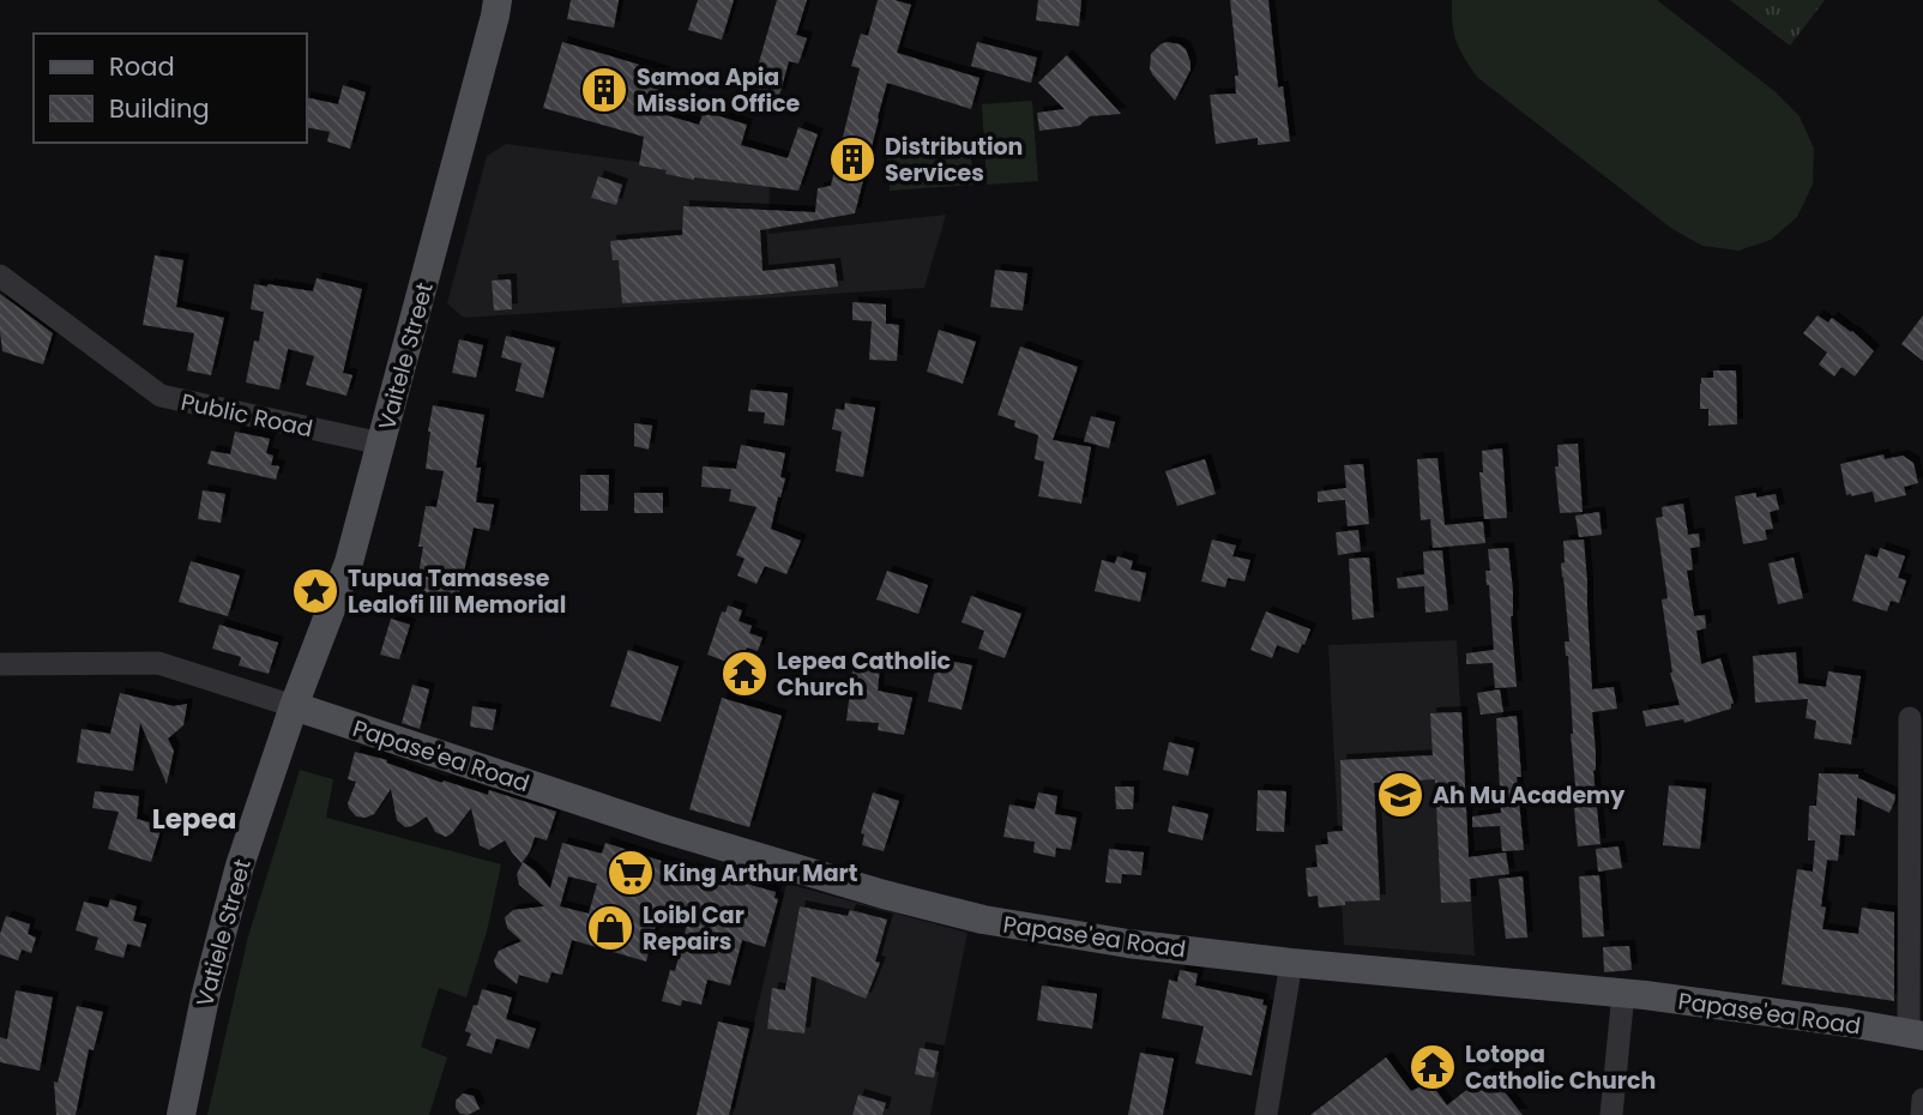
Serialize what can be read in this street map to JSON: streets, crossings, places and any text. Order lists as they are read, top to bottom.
{
  "streets": {
    "main road": ["Vaitele Street", "Papase'ea Road", "Vatiele Street"],
    "street": ["Public Road"]
  },
  "crossings": [
    ["Vaitele Street", "Public Road"],
    ["Vaitele Street", "Papase'ea Road"],
    ["Vaitele Street", "Vatiele Street"],
    ["Papase'ea Road", "Vatiele Street"]
  ],
  "districts": ["Lepea"],
  "places": {
    "building": ["Samoa Apia Mission Office", "Distribution Services"],
    "place": ["Tupua Tamasese Lealofi III Memorial"],
    "temple": ["Lepea Catholic Church", "Lotopa Catholic Church"],
    "school or university": ["Ah Mu Academy"],
    "supermarket": ["King Arthur Mart"],
    "shop": ["Loibl Car Repairs"]
  },
  "legend": ["Road", "Building"]
}
